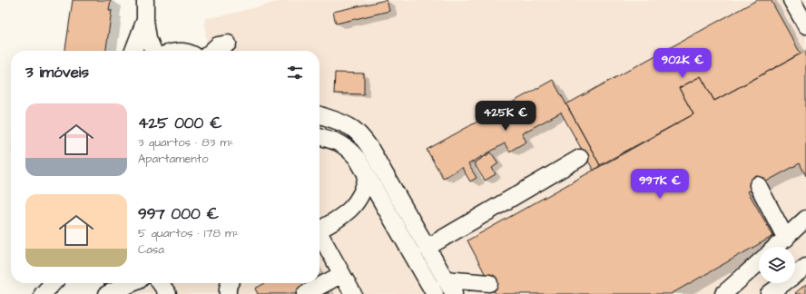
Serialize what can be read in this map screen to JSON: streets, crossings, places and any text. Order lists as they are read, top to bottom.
{
  "page": {
    "price": ["902K €", "425K €", "997K €"],
    "heading": "3 imóveis",
    "list": [
      {
        "name": "425 000 €",
        "note": "3 quartos · 83 m² · Apartamento"
      },
      {
        "name": "997 000 €",
        "note": "5 quartos · 178 m² · Casa"
      }
    ]
  }
}
